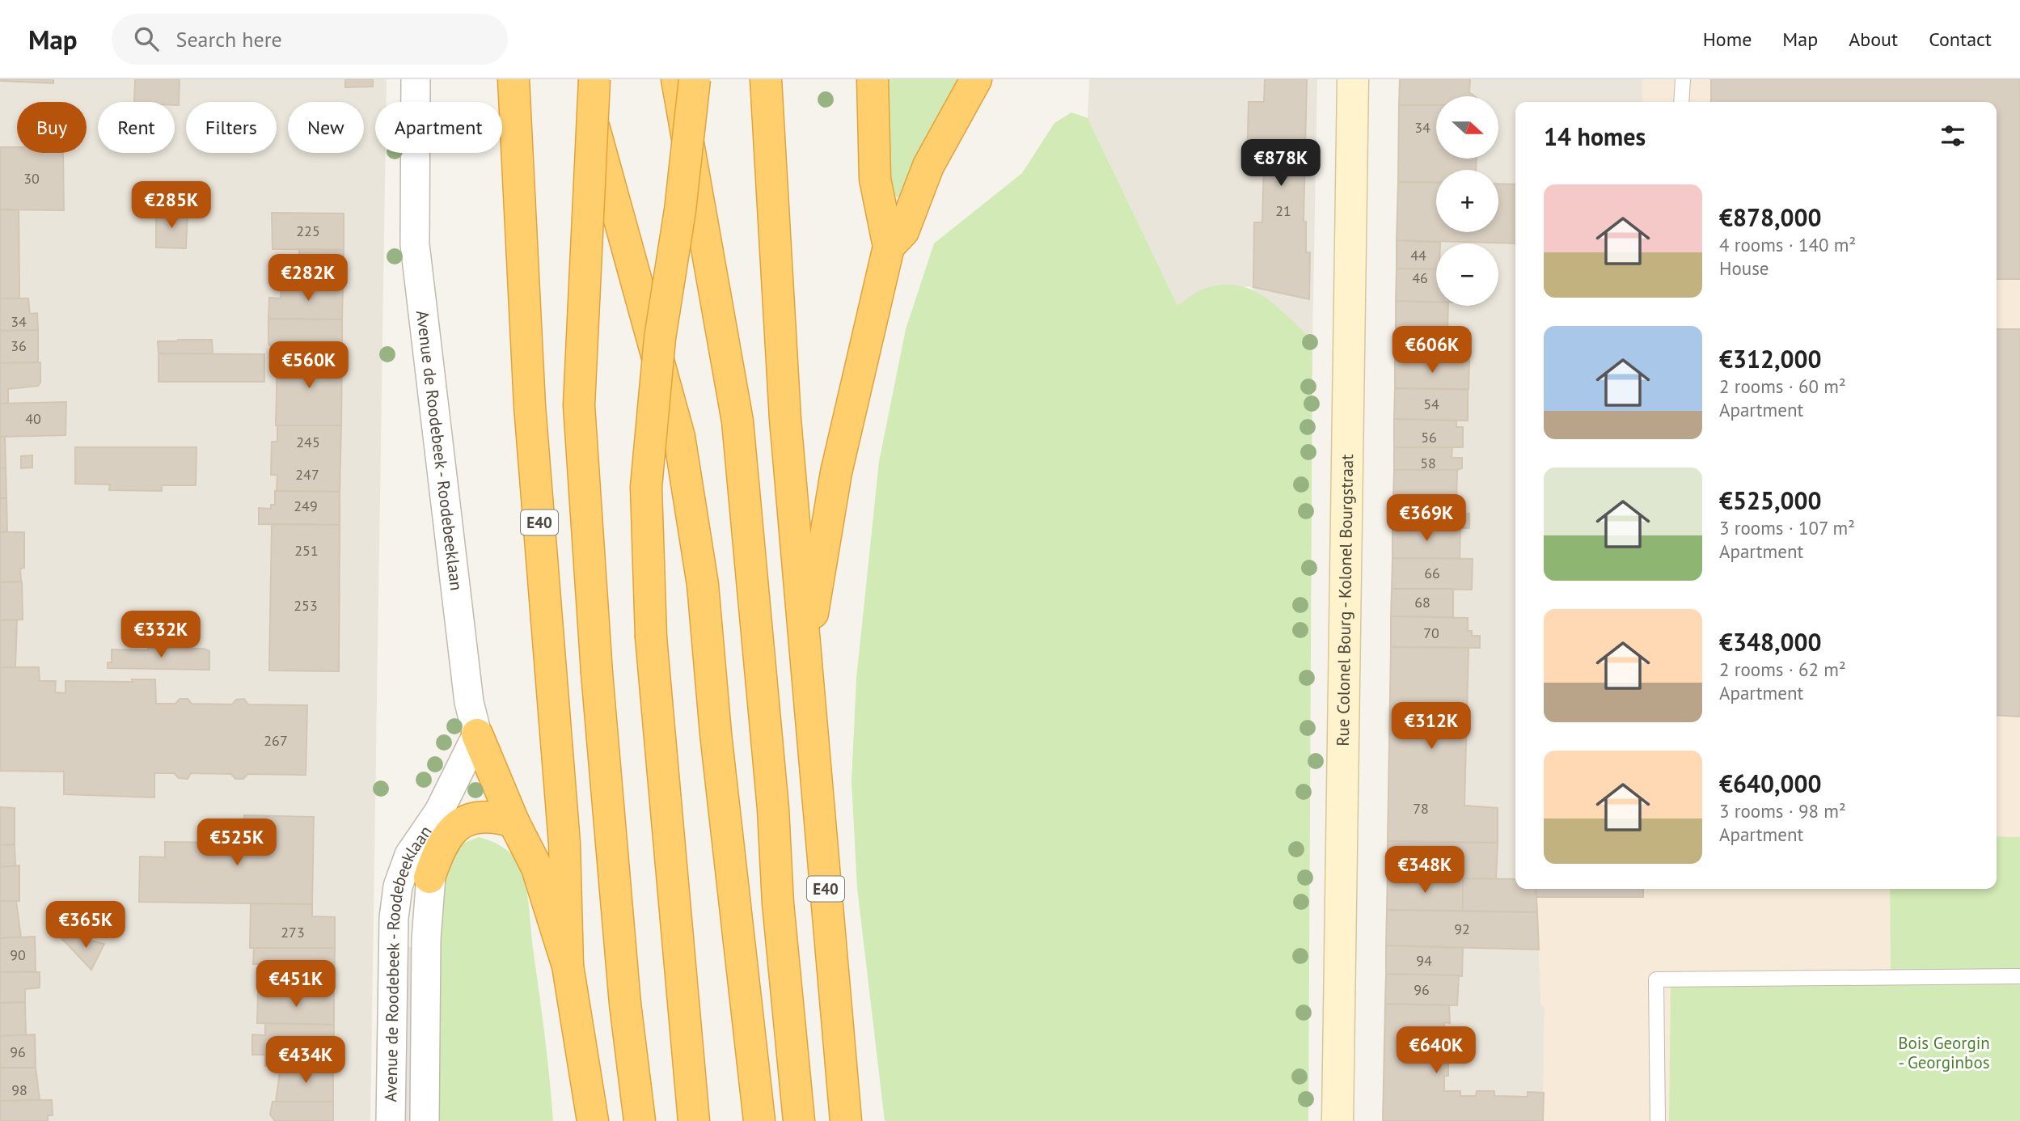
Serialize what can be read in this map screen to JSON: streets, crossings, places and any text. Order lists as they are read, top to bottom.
{
  "streets": {
    "highway": ["E40"],
    "street": ["Avenue de Roodebeek - Roodebeeklaan", "Rue Colonel Bourg - Kolonel Bourgstraat"]
  },
  "parks": ["Bois Georgin - Georginbos"],
  "house_numbers": [
    "34",
    "30",
    "21",
    "225",
    "44",
    "46",
    "34",
    "36",
    "54",
    "40",
    "56",
    "245",
    "58",
    "247",
    "249",
    "251",
    "66",
    "68",
    "253",
    "70",
    "267",
    "78",
    "92",
    "273",
    "90",
    "94",
    "96",
    "96",
    "98"
  ],
  "north": "right",
  "page": {
    "header": "Map",
    "search": "Search here",
    "nav": [
      "Home",
      "Map",
      "About",
      "Contact"
    ],
    "map_buttons": ["+", "−"],
    "chip": [
      "Buy",
      "Rent",
      "Filters",
      "New",
      "Apartment"
    ],
    "heading": "14 homes",
    "price": [
      "€878K",
      "€285K",
      "€282K",
      "€606K",
      "€560K",
      "€369K",
      "€332K",
      "€312K",
      "€525K",
      "€348K",
      "€365K",
      "€451K",
      "€640K",
      "€434K"
    ],
    "list": [
      {
        "name": "€878,000",
        "note": "4 rooms · 140 m² · House"
      },
      {
        "name": "€312,000",
        "note": "2 rooms · 60 m² · Apartment"
      },
      {
        "name": "€525,000",
        "note": "3 rooms · 107 m² · Apartment"
      },
      {
        "name": "€348,000",
        "note": "2 rooms · 62 m² · Apartment"
      },
      {
        "name": "€640,000",
        "note": "3 rooms · 98 m² · Apartment"
      }
    ]
  }
}
